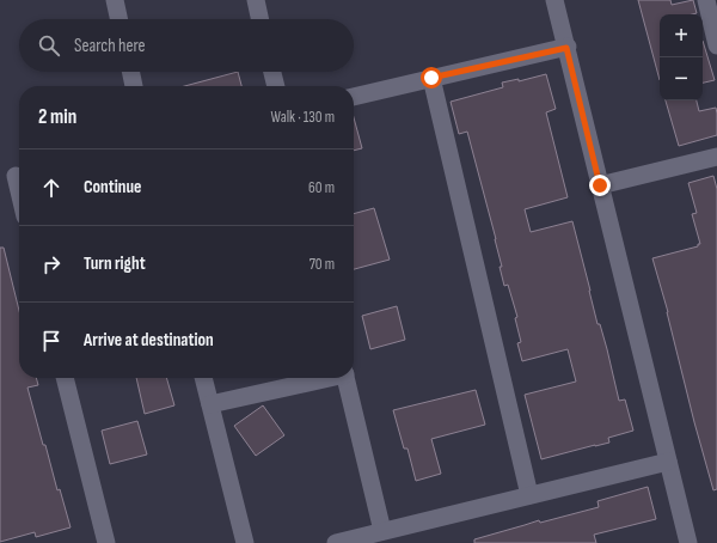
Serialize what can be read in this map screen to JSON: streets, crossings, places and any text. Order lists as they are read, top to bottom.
{
  "page": {
    "map_buttons": ["+", "−"],
    "search": "Search here",
    "heading": ["2 min", "Walk · 130 m"],
    "list": [
      ["Continue", "60 m"],
      ["Turn right", "70 m"],
      "Arrive at destination"
    ]
  }
}
